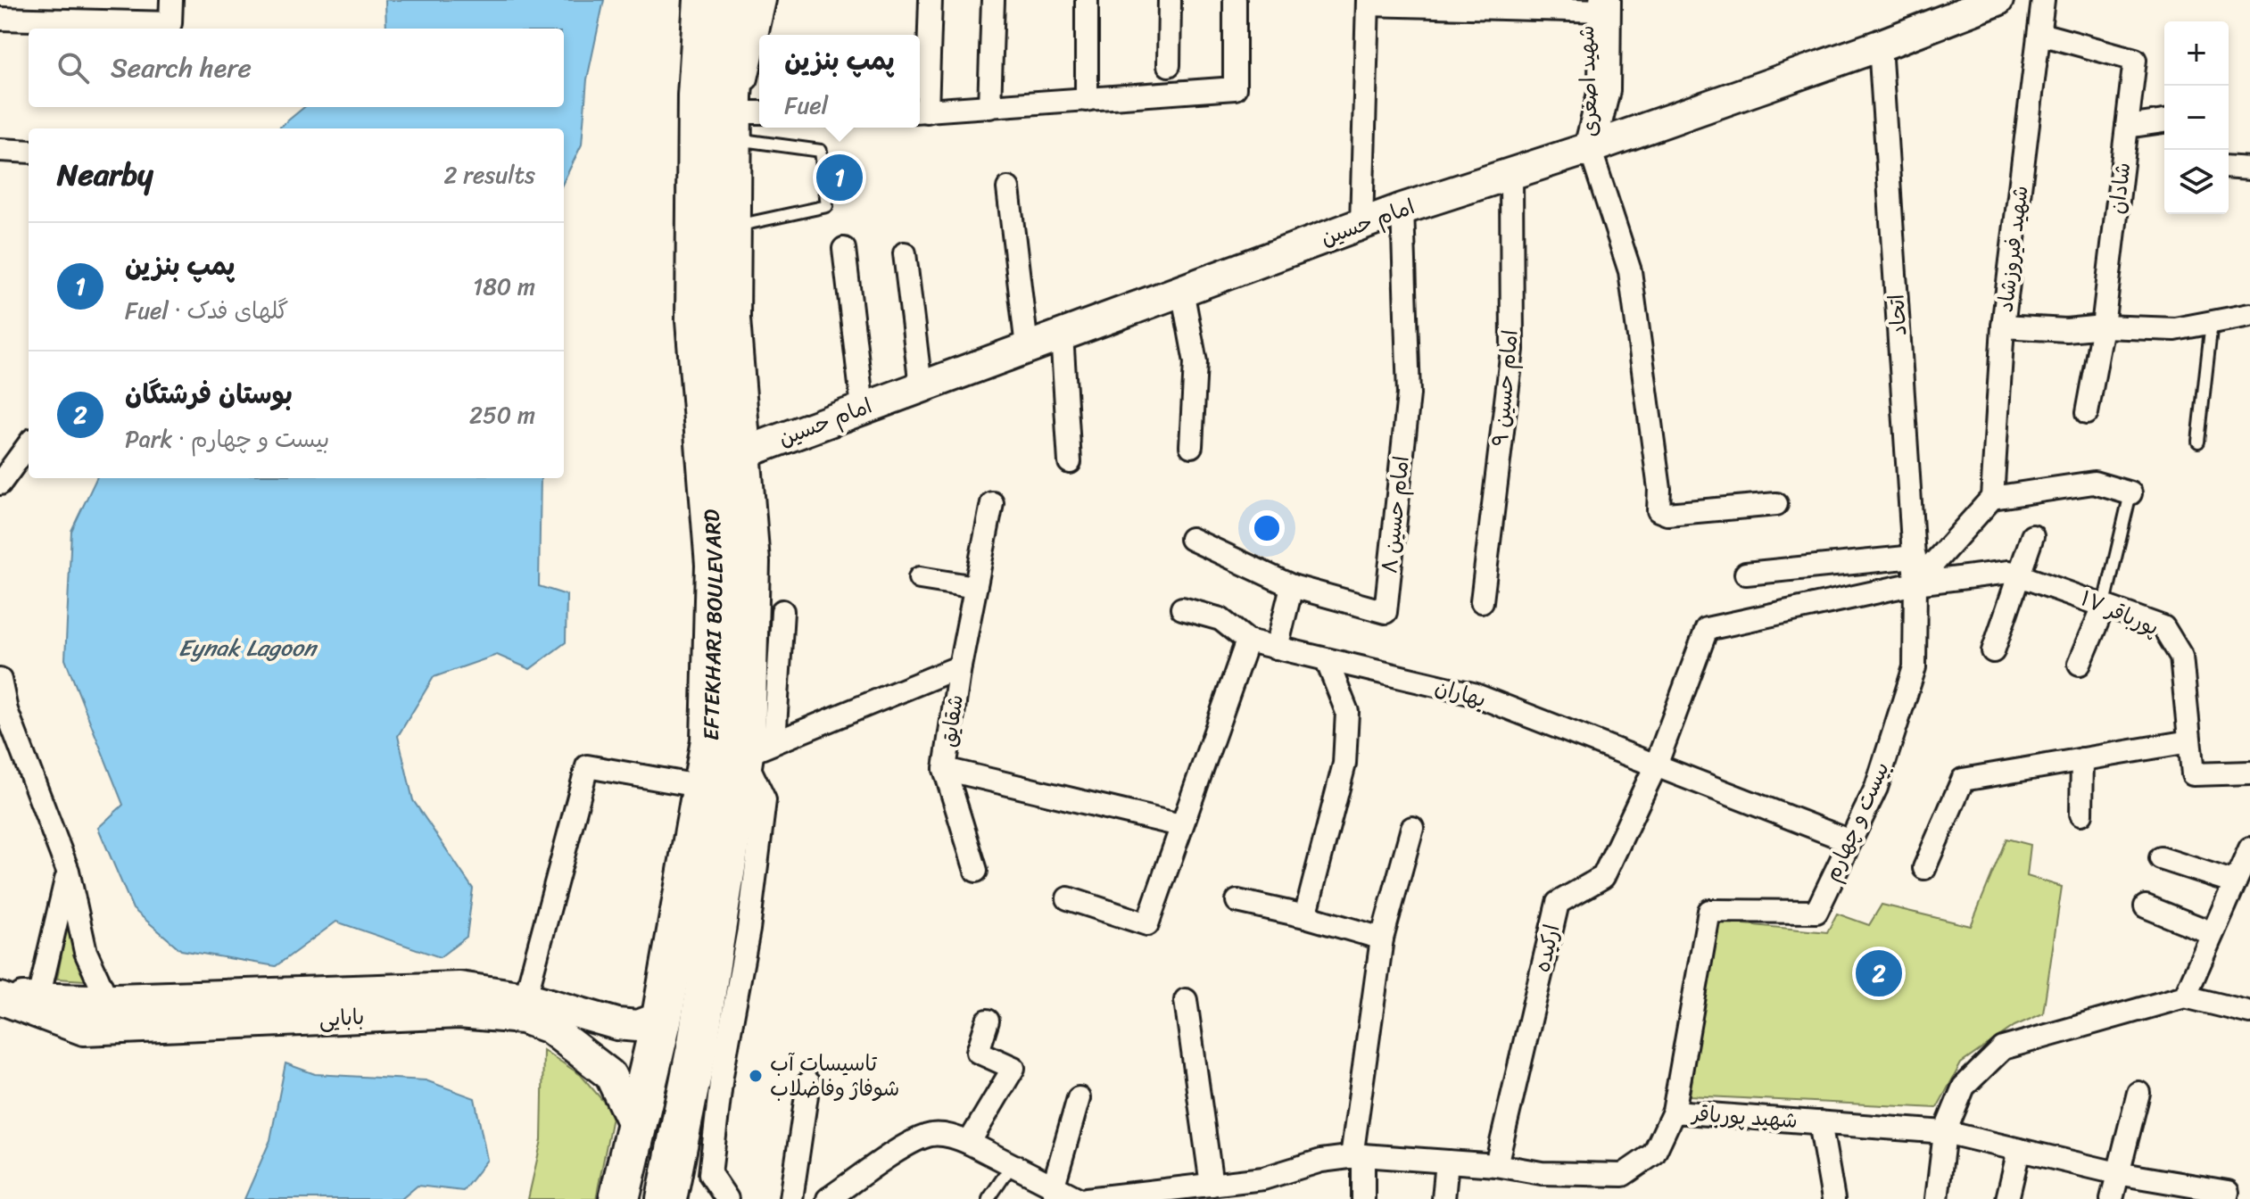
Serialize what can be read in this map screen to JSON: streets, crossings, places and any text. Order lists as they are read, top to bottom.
{
  "streets": {
    "highway": ["EFTEKHARI BOULEVARD"],
    "street": [
      "شهید اصغری",
      "شادان",
      "امام حسین",
      "شهید فیروزشاد",
      "اتحاد",
      "امام حسین ۹",
      "امام حسین ۸",
      "پورباقر ۱۷",
      "بهاران",
      "شقایق",
      "بیست و چهارم",
      "ارکیده",
      "بابایی",
      "شهید پورباقر"
    ]
  },
  "crossings": [
    ["شهید اصغری", "امام حسین"],
    ["شادان", "شهید فیروزشاد"],
    ["امام حسین", "اتحاد"],
    ["امام حسین", "امام حسین ۹"],
    ["امام حسین", "امام حسین ۸"],
    ["امام حسین", "EFTEKHARI BOULEVARD"],
    ["اتحاد", "پورباقر ۱۷"],
    ["اتحاد", "بیست و چهارم"],
    ["اتحاد", "ارکیده"],
    ["پورباقر ۱۷", "بیست و چهارم"],
    ["پورباقر ۱۷", "ارکیده"],
    ["EFTEKHARI BOULEVARD", "شقایق"],
    ["EFTEKHARI BOULEVARD", "بابایی"],
    ["بهاران", "بیست و چهارم"],
    ["بهاران", "ارکیده"],
    ["بیست و چهارم", "ارکیده"],
    ["بیست و چهارم", "شهید پورباقر"],
    ["ارکیده", "شهید پورباقر"]
  ],
  "water": ["Eynak Lagoon"],
  "places": ["تاسیسات آب شوفاژ وفاضلاب"],
  "page": {
    "map_buttons": ["+", "−"],
    "search": "Search here",
    "popup": ["پمپ بنزین", "Fuel"],
    "heading": ["Nearby", "2 results"],
    "pins": ["1", "2"],
    "list": [
      {
        "mark": "1",
        "name": "پمپ بنزین",
        "note": "Fuel · گلهای فدک",
        "value": "180 m"
      },
      {
        "mark": "2",
        "name": "بوستان فرشتگان",
        "note": "Park · بیست و چهارم",
        "value": "250 m"
      }
    ]
  }
}
